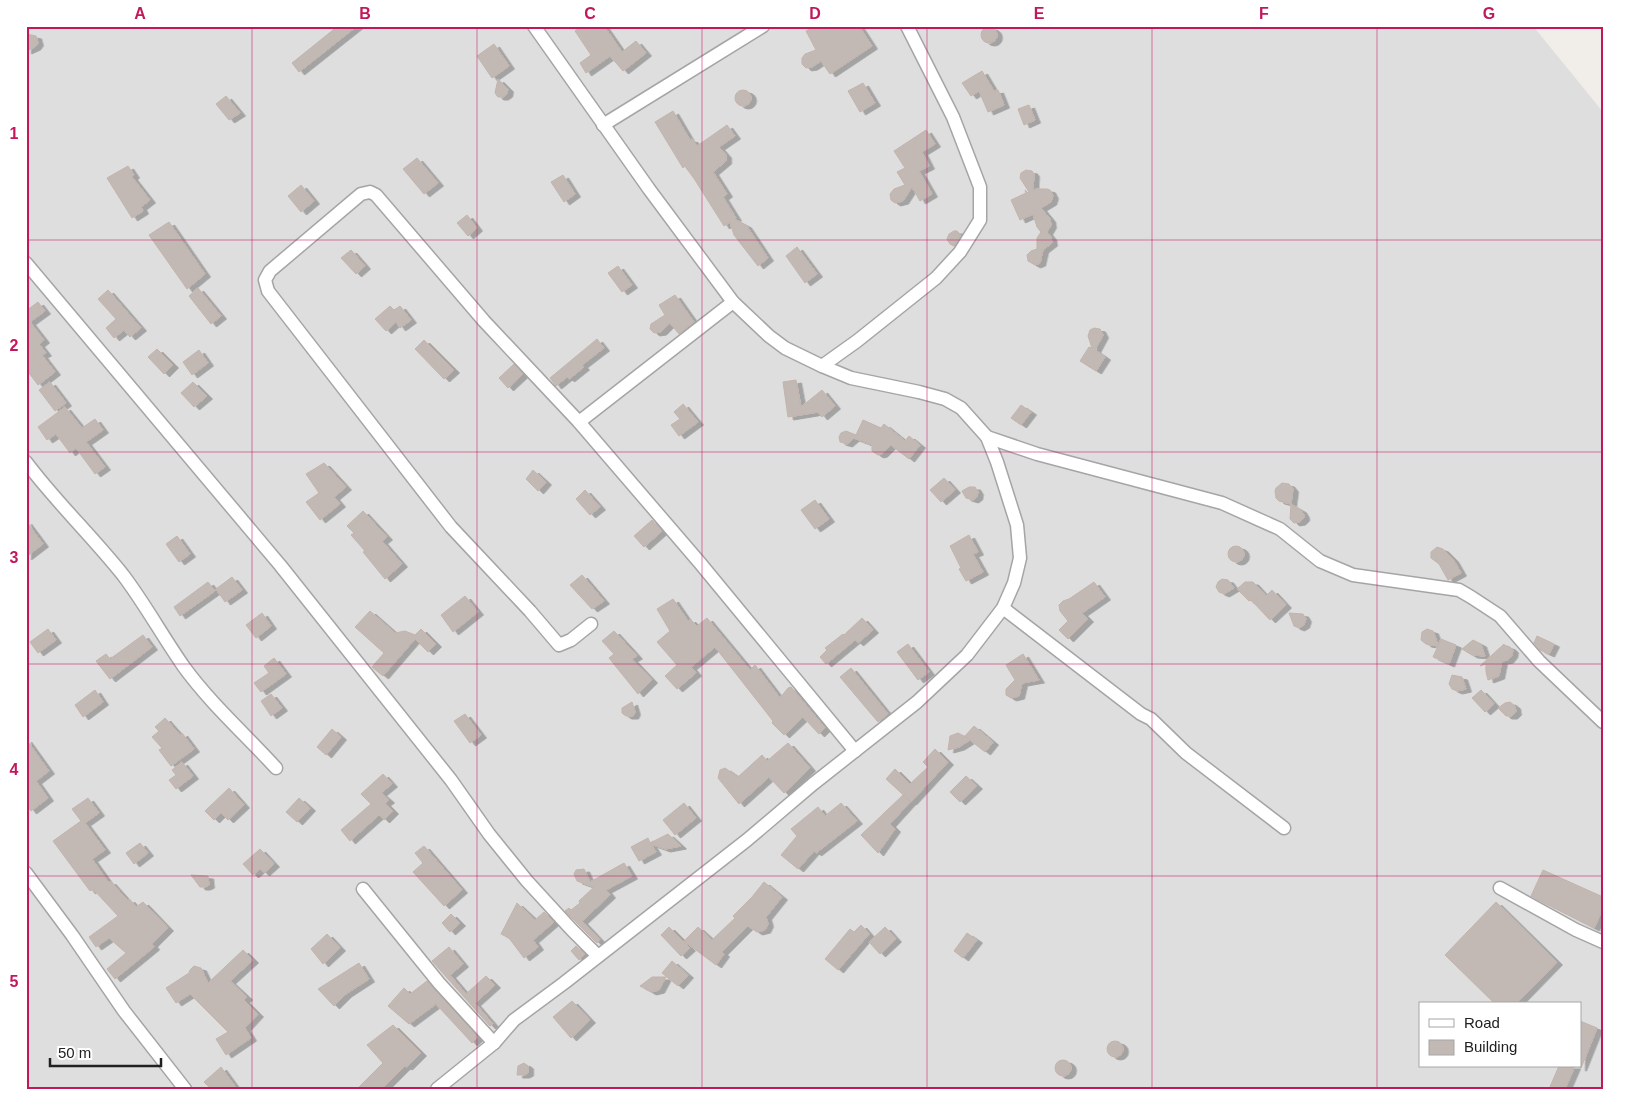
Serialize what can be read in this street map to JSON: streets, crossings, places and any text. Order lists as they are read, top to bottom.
{
  "legend": ["Road", "Building"],
  "scale_bar": "50 m",
  "grid": {
    "columns": [
      "A",
      "B",
      "C",
      "D",
      "E",
      "F",
      "G"
    ],
    "rows": [
      "1",
      "2",
      "3",
      "4",
      "5"
    ]
  }
}
